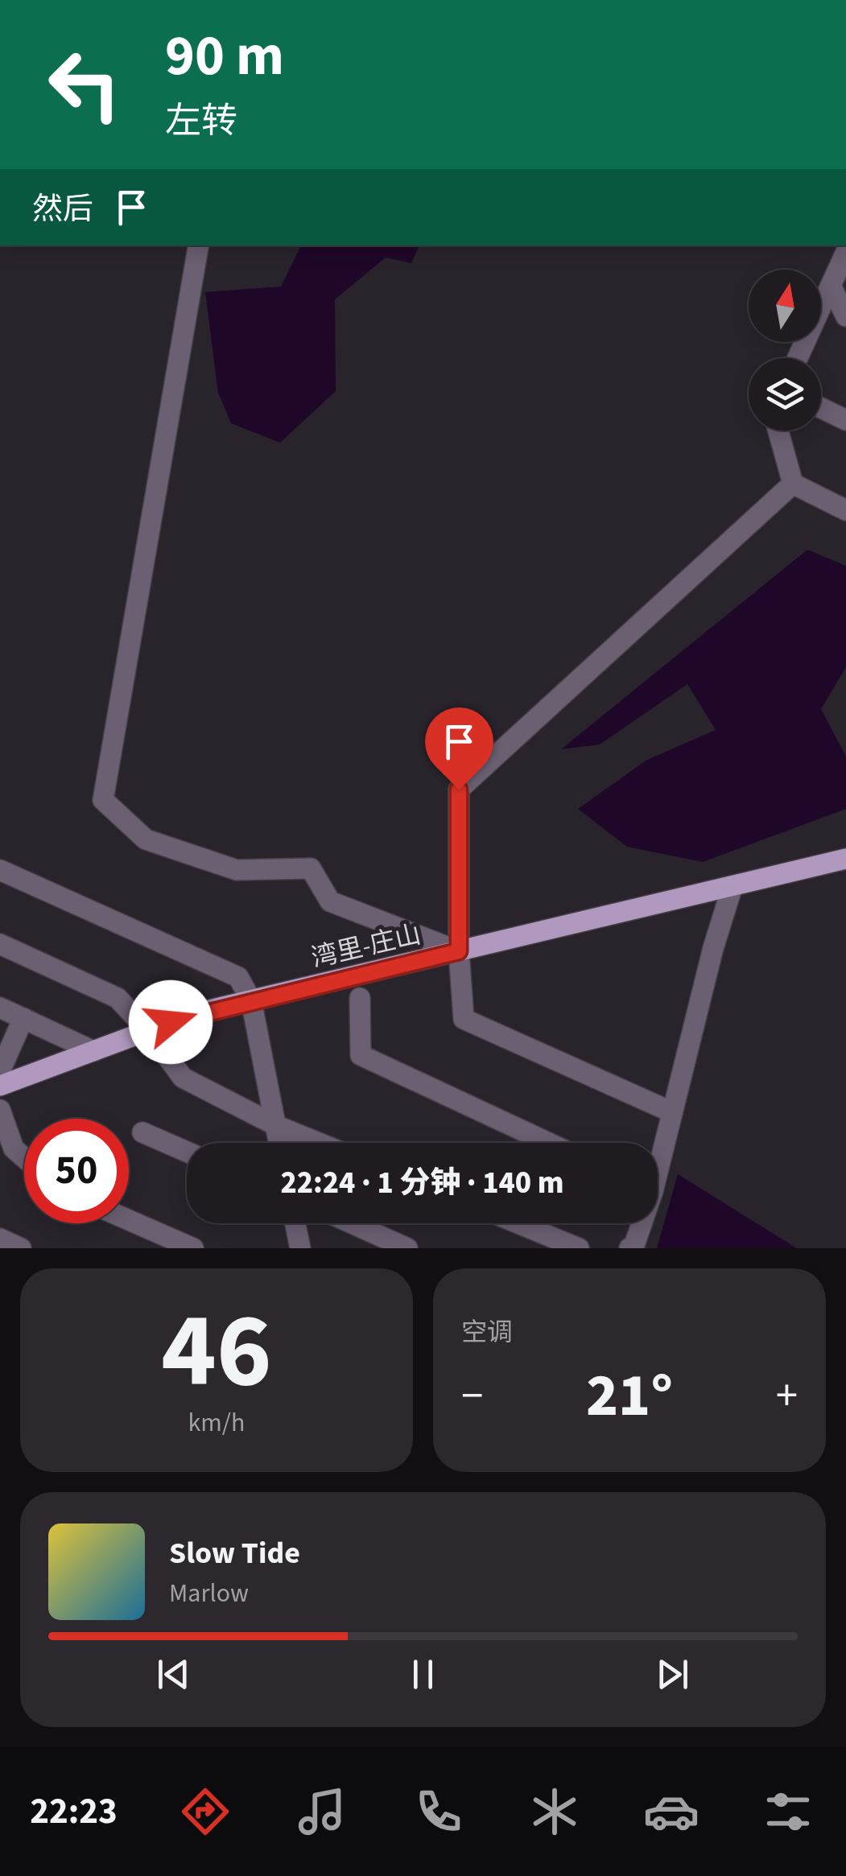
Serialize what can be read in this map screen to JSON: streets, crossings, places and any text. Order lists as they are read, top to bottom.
{
  "streets": {
    "main road": ["湾里-庄山"]
  },
  "north": "top",
  "page": {
    "turn": ["90 m", "左转"],
    "then": "然后",
    "limit": "50",
    "trip": "22:24 · 1 分钟 · 140 m",
    "tile": [
      ["46", "km/h"],
      "空调"
    ],
    "heat": ["−", "21°", "+"],
    "song": ["Slow Tide", "Marlow"],
    "tabs": "22:23"
  }
}
